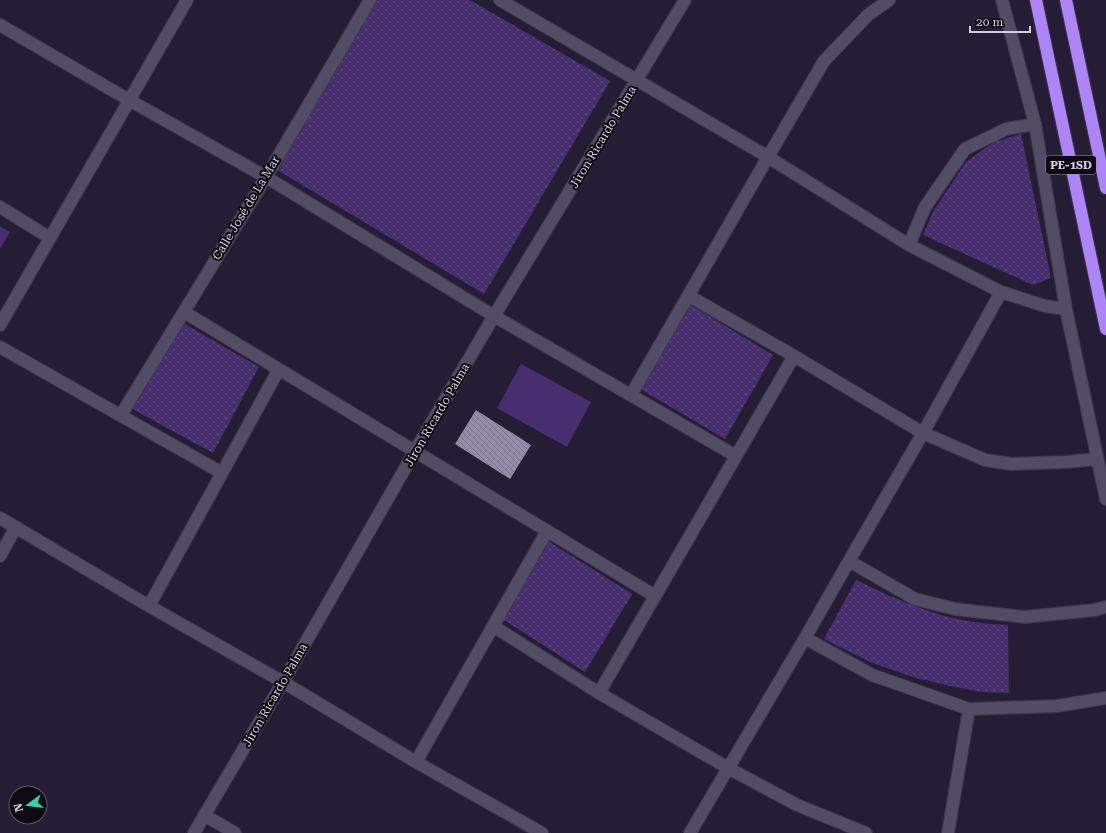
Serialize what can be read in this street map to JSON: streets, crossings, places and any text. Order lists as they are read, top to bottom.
{
  "streets": {
    "highway": ["PE-1SD"],
    "street": ["Jiron Ricardo Palma", "Calle José de La Mar"]
  },
  "scale_bar": "20 m",
  "north": "left"
}
